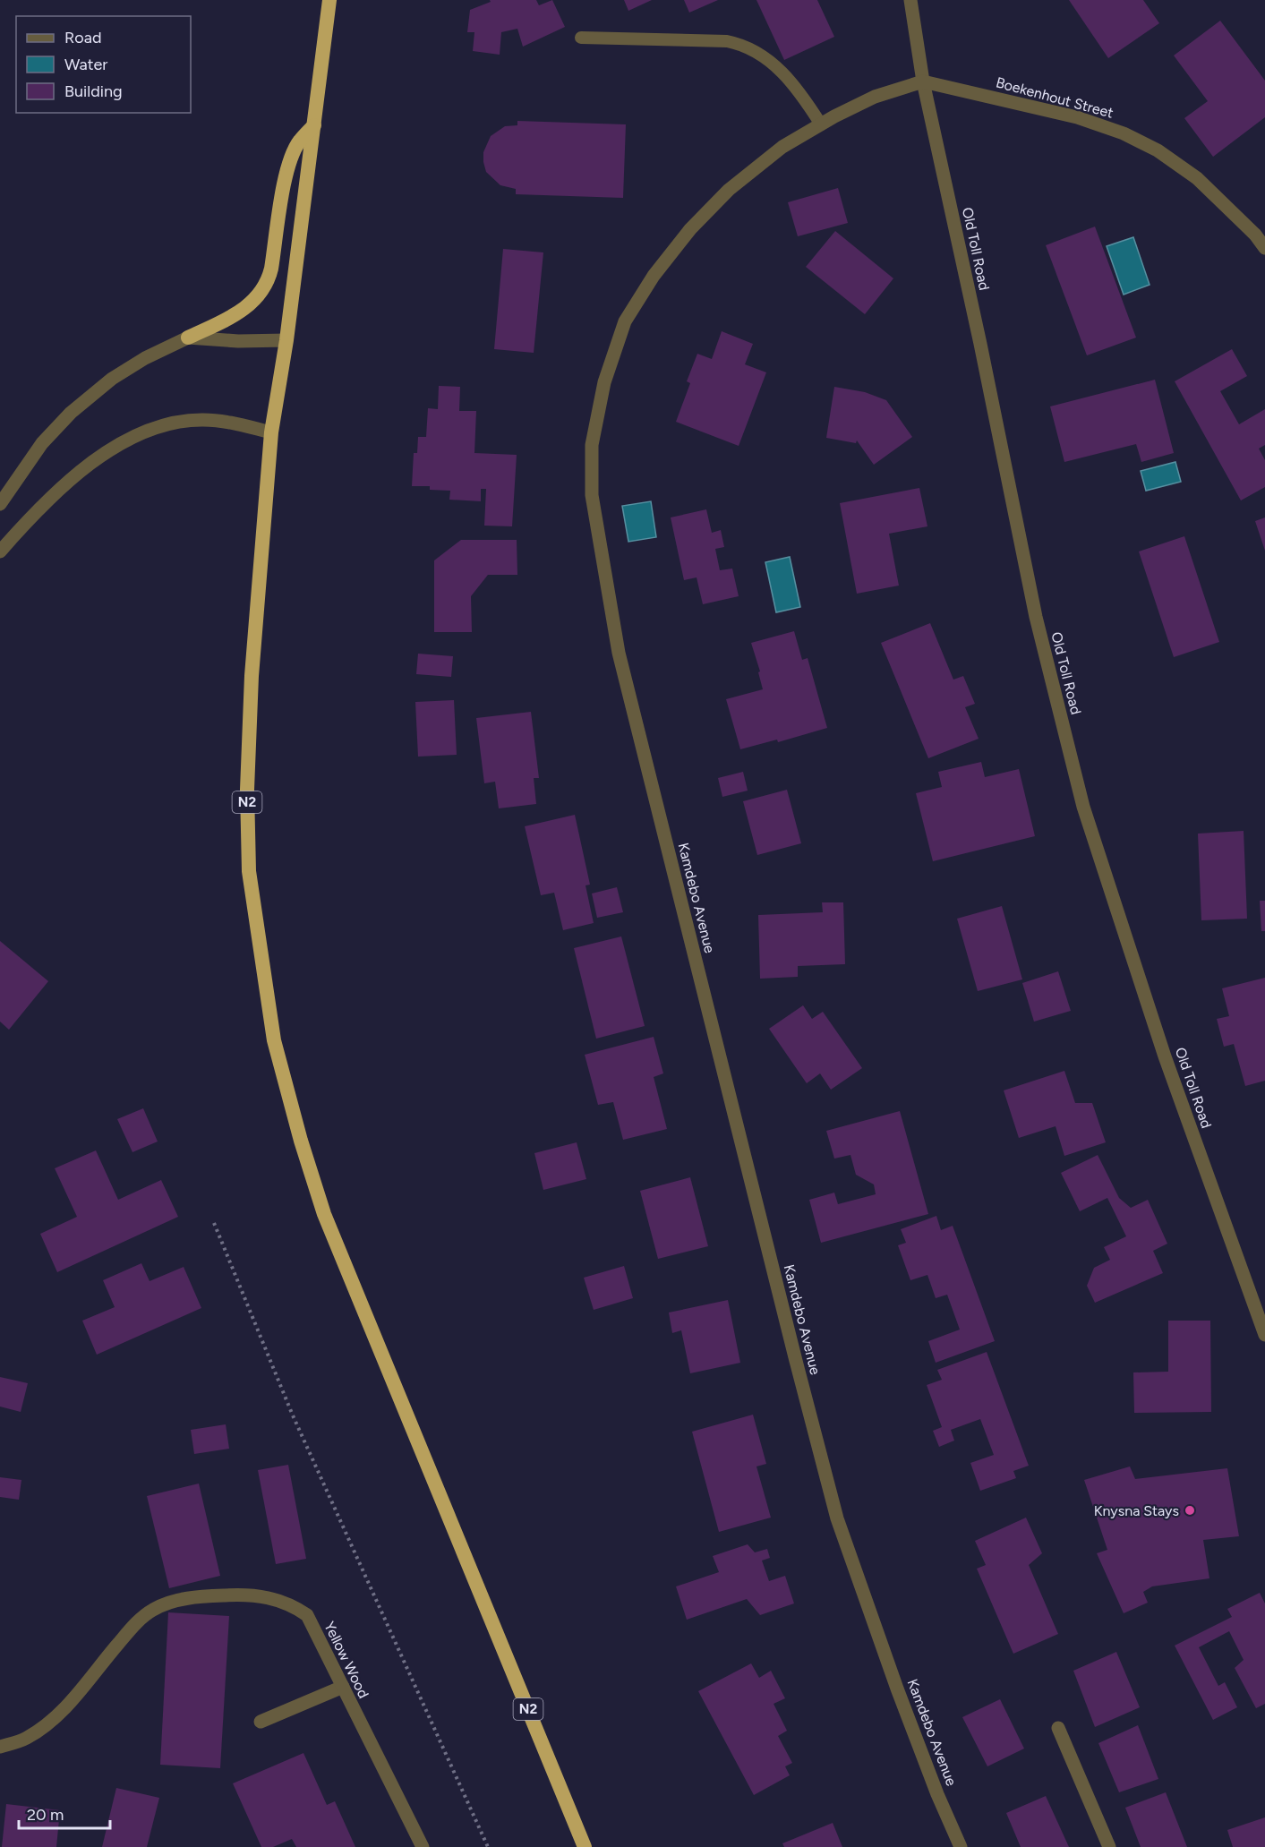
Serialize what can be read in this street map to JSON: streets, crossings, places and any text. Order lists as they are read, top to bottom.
{
  "streets": {
    "highway": ["N2"],
    "street": [
      "Boekenhout Street",
      "Old Toll Road",
      "Kamdebo Avenue",
      "Yellow Wood"
    ]
  },
  "crossings": [
    ["Boekenhout Street", "Old Toll Road"],
    ["Boekenhout Street", "Kamdebo Avenue"],
    ["Old Toll Road", "Kamdebo Avenue"]
  ],
  "places": ["Knysna Stays"],
  "legend": ["Road", "Water", "Building"],
  "scale_bar": "20 m"
}
